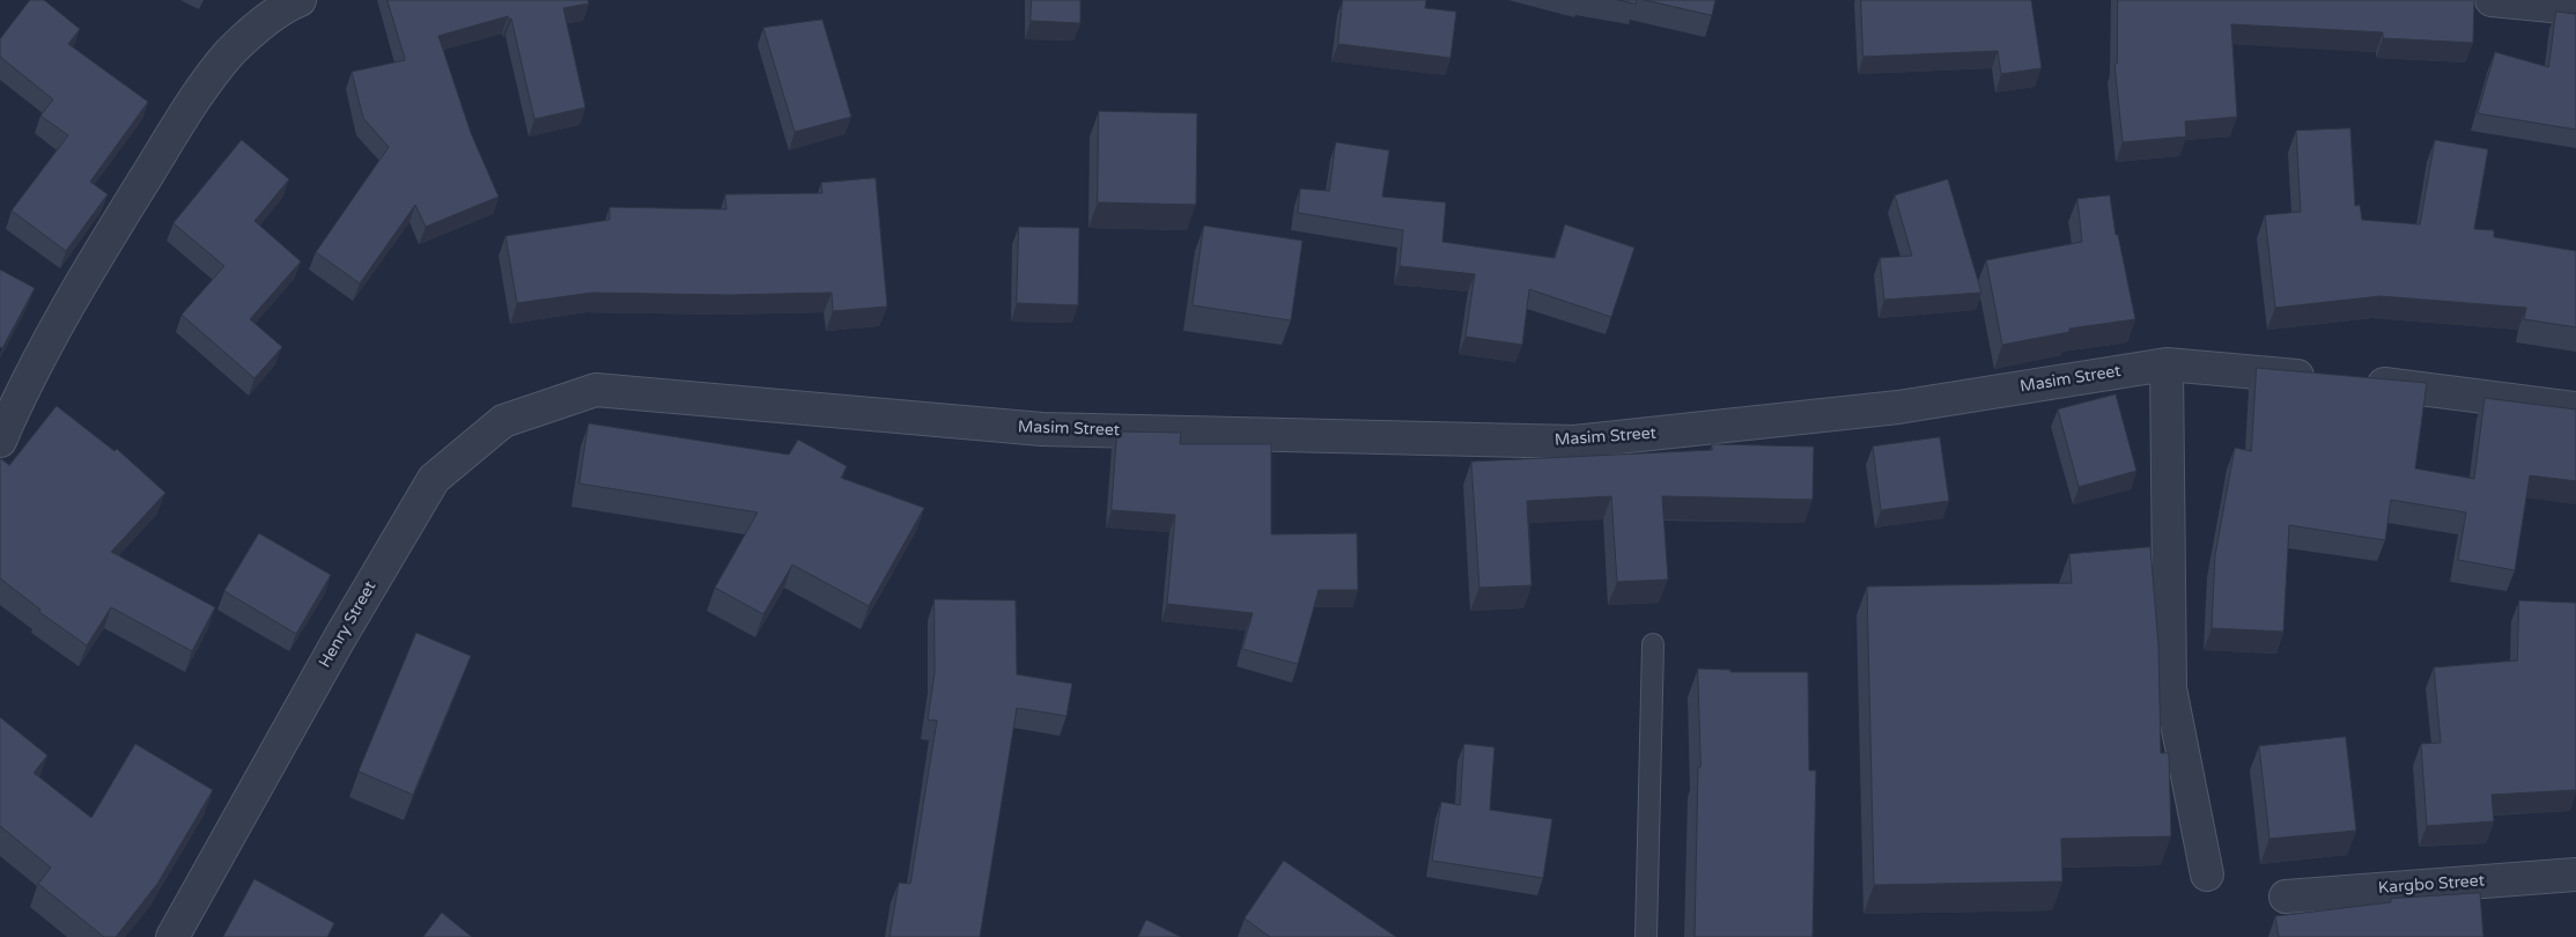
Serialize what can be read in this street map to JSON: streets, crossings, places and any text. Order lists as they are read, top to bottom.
{
  "streets": {
    "street": ["Masim Street", "Henry Street", "Kargbo Street"]
  },
  "crossings": [
    ["Masim Street", "Henry Street"]
  ]
}
